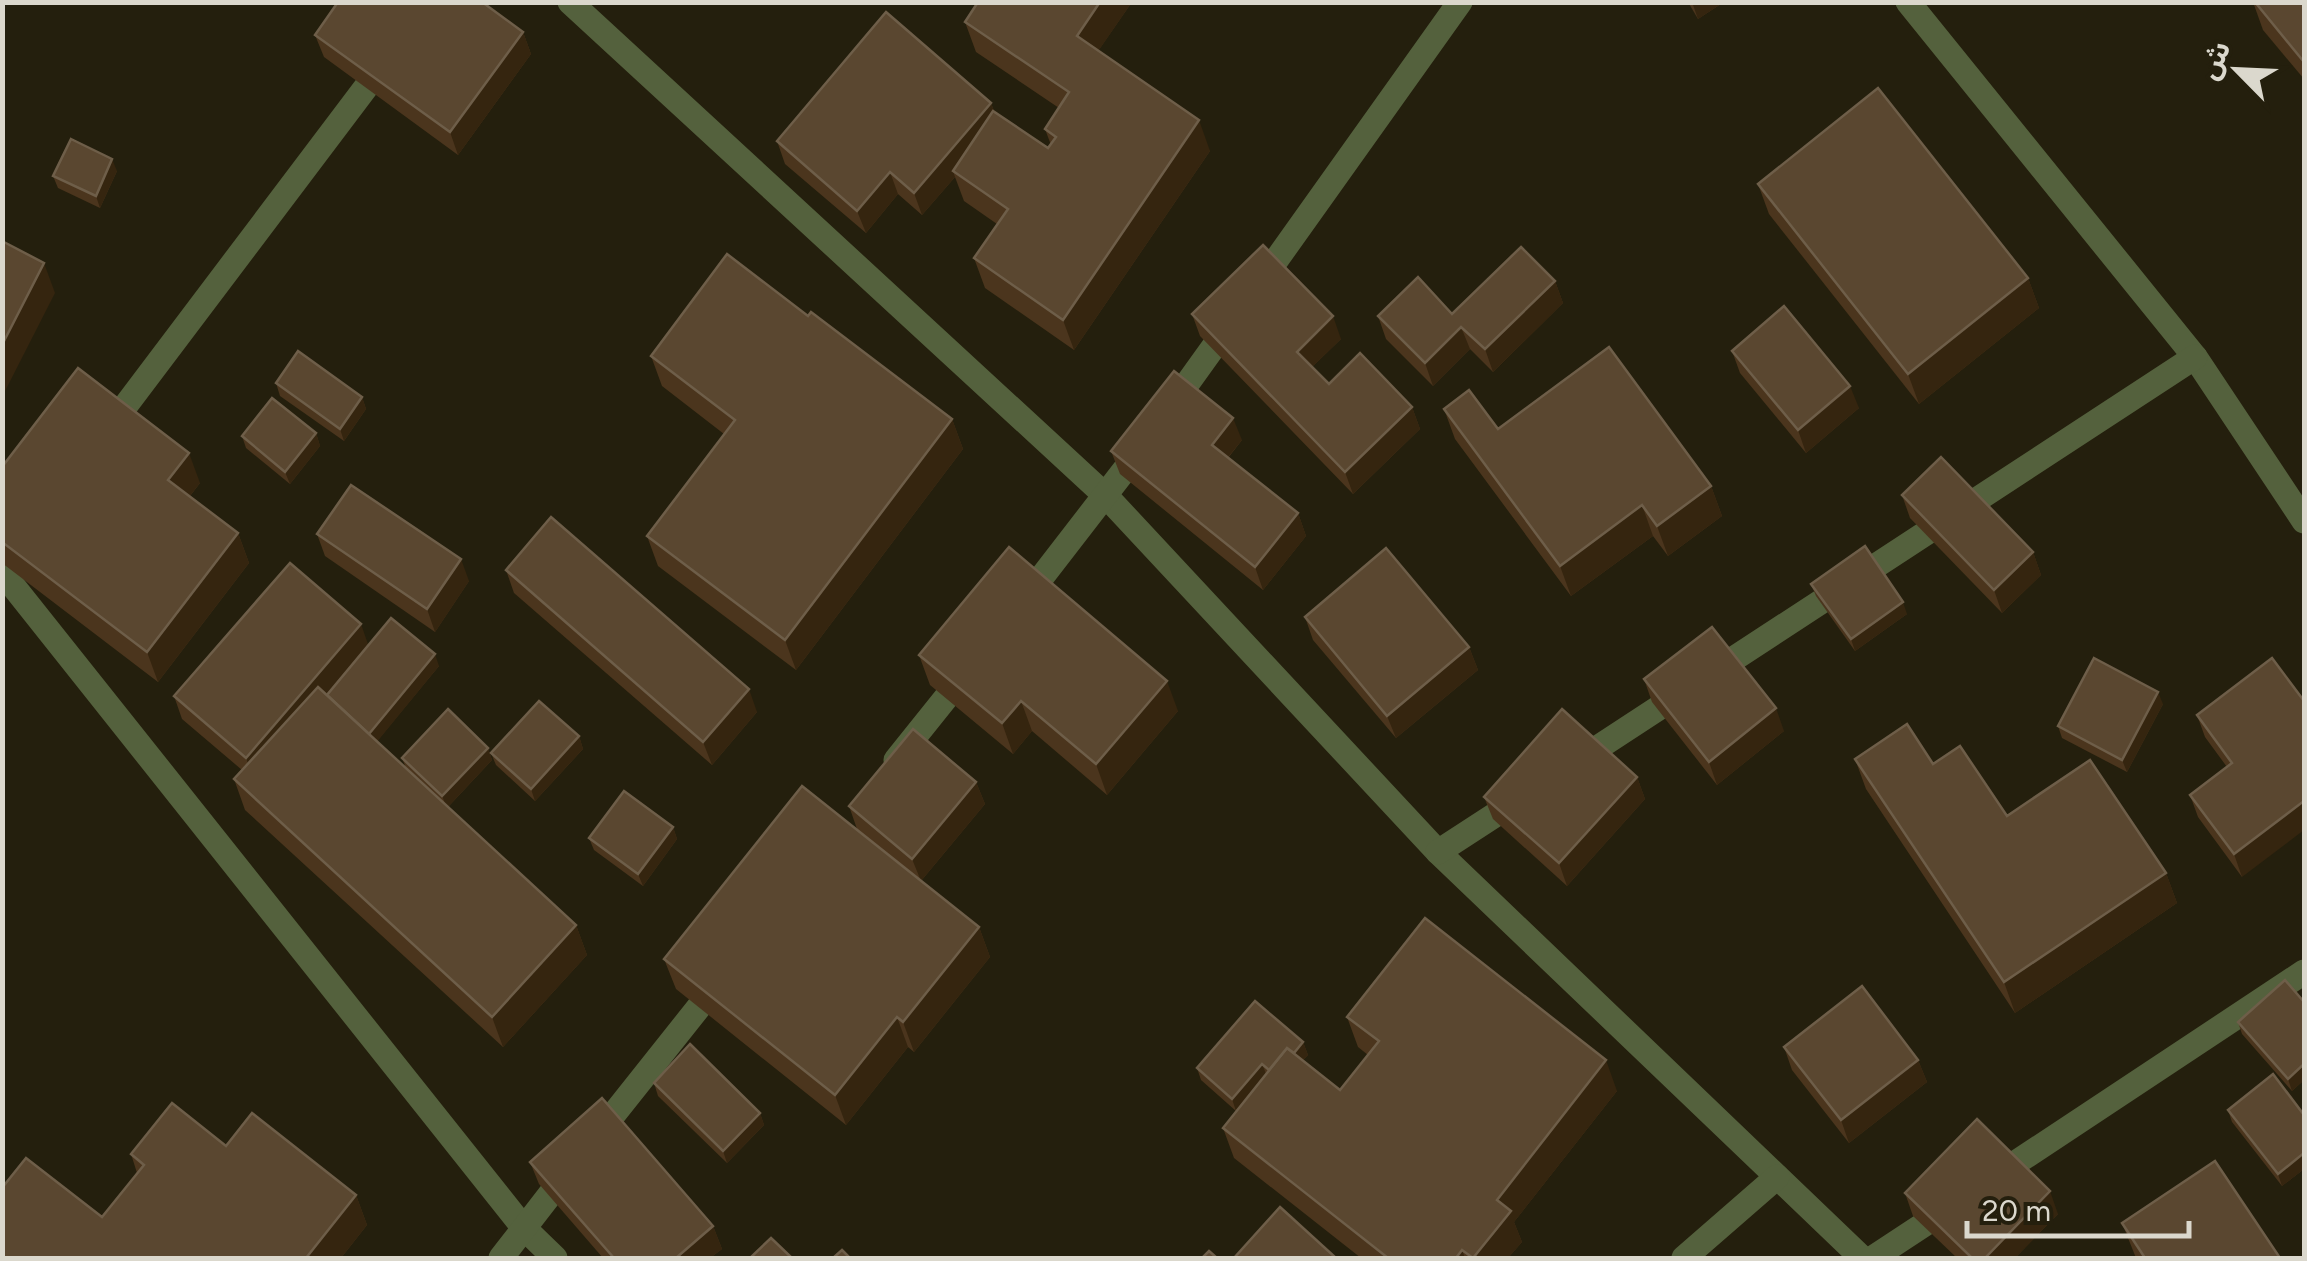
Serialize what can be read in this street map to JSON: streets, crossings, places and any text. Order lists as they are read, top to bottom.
{
  "scale_bar": "20 m",
  "north": "top left"
}
